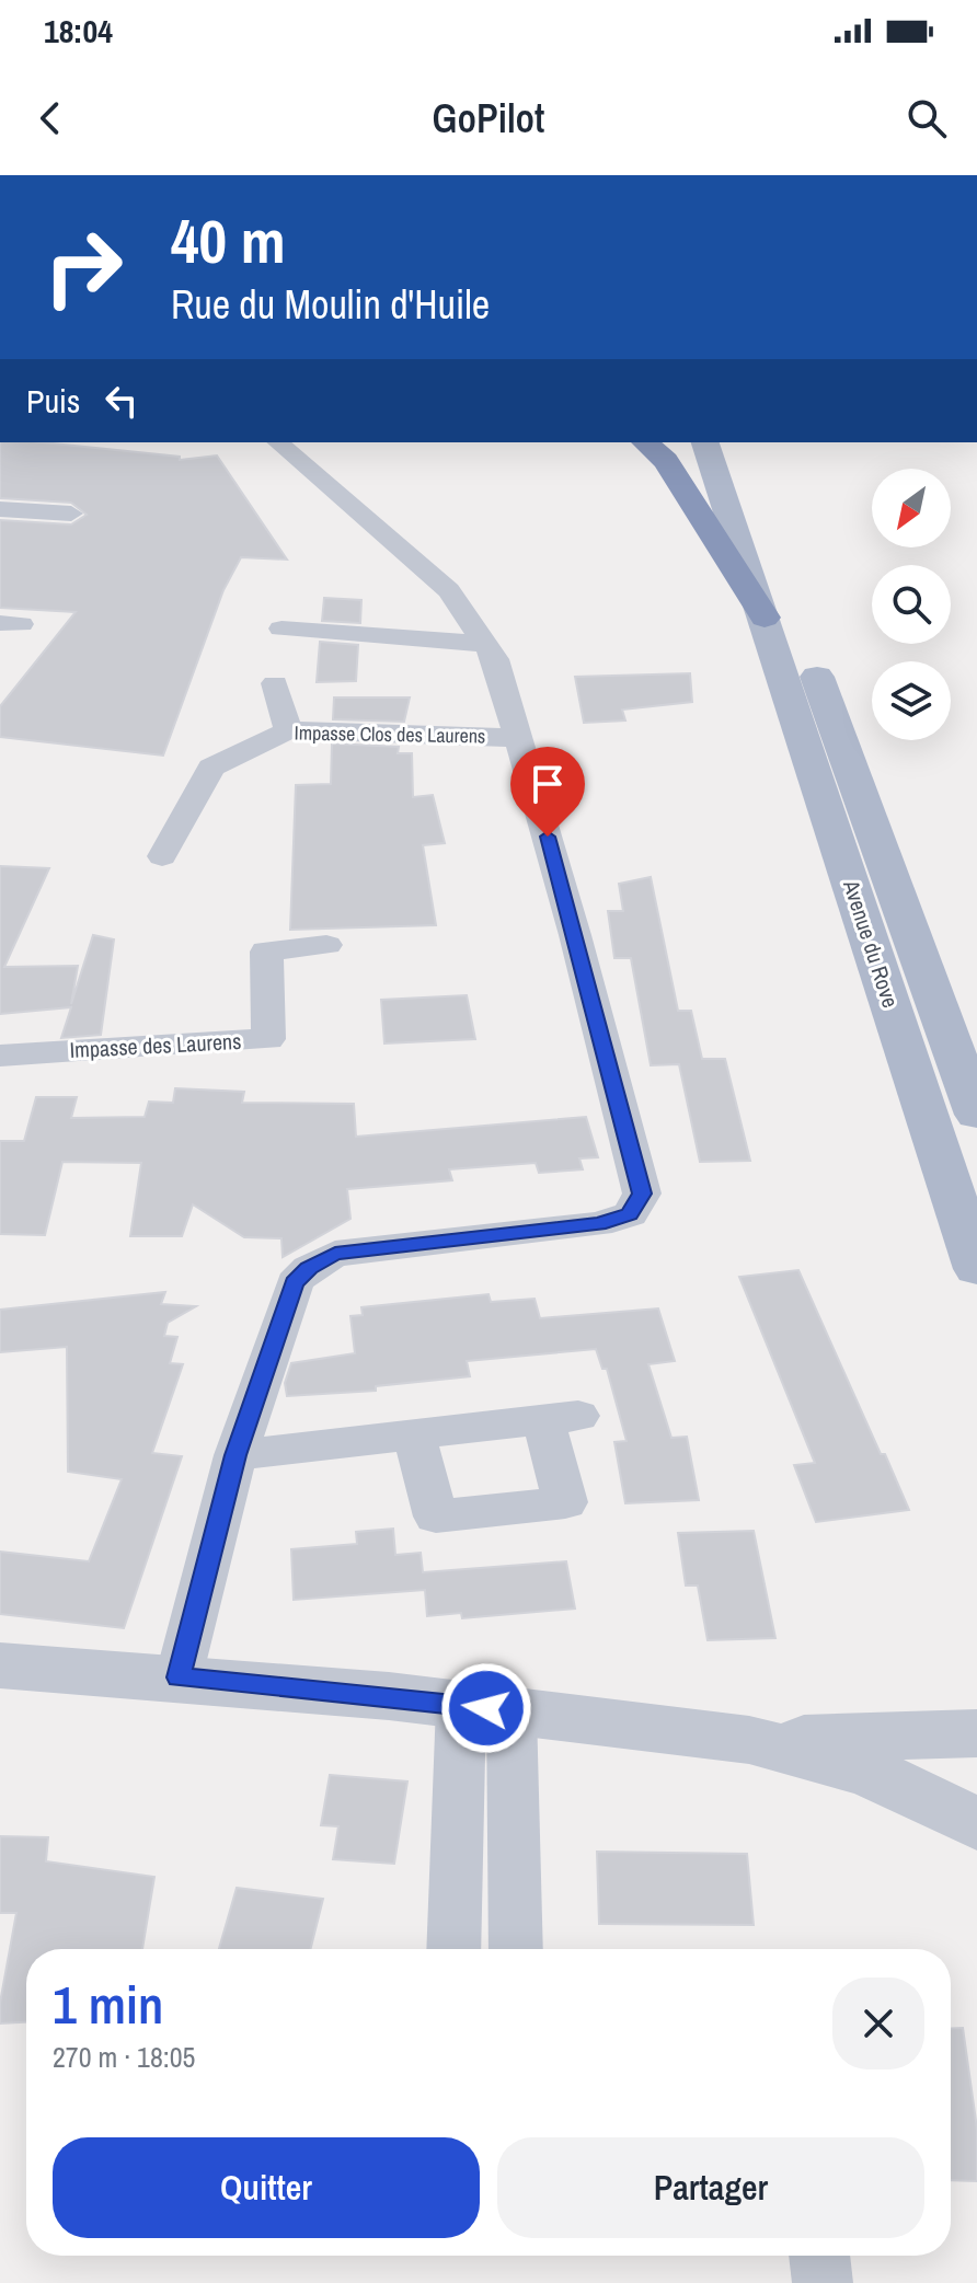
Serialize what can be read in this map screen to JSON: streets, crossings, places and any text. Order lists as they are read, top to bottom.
{
  "streets": {
    "main road": ["Avenue du Rove"],
    "street": ["Impasse Clos des Laurens", "Impasse des Laurens"]
  },
  "north": "bottom left",
  "page": {
    "status": "18:04",
    "header": "GoPilot",
    "turn": ["40 m", "Rue du Moulin d'Huile"],
    "then": "Puis",
    "heading": ["1 min", "270 m · 18:05"],
    "buttons": ["Quitter", "Partager"]
  }
}
